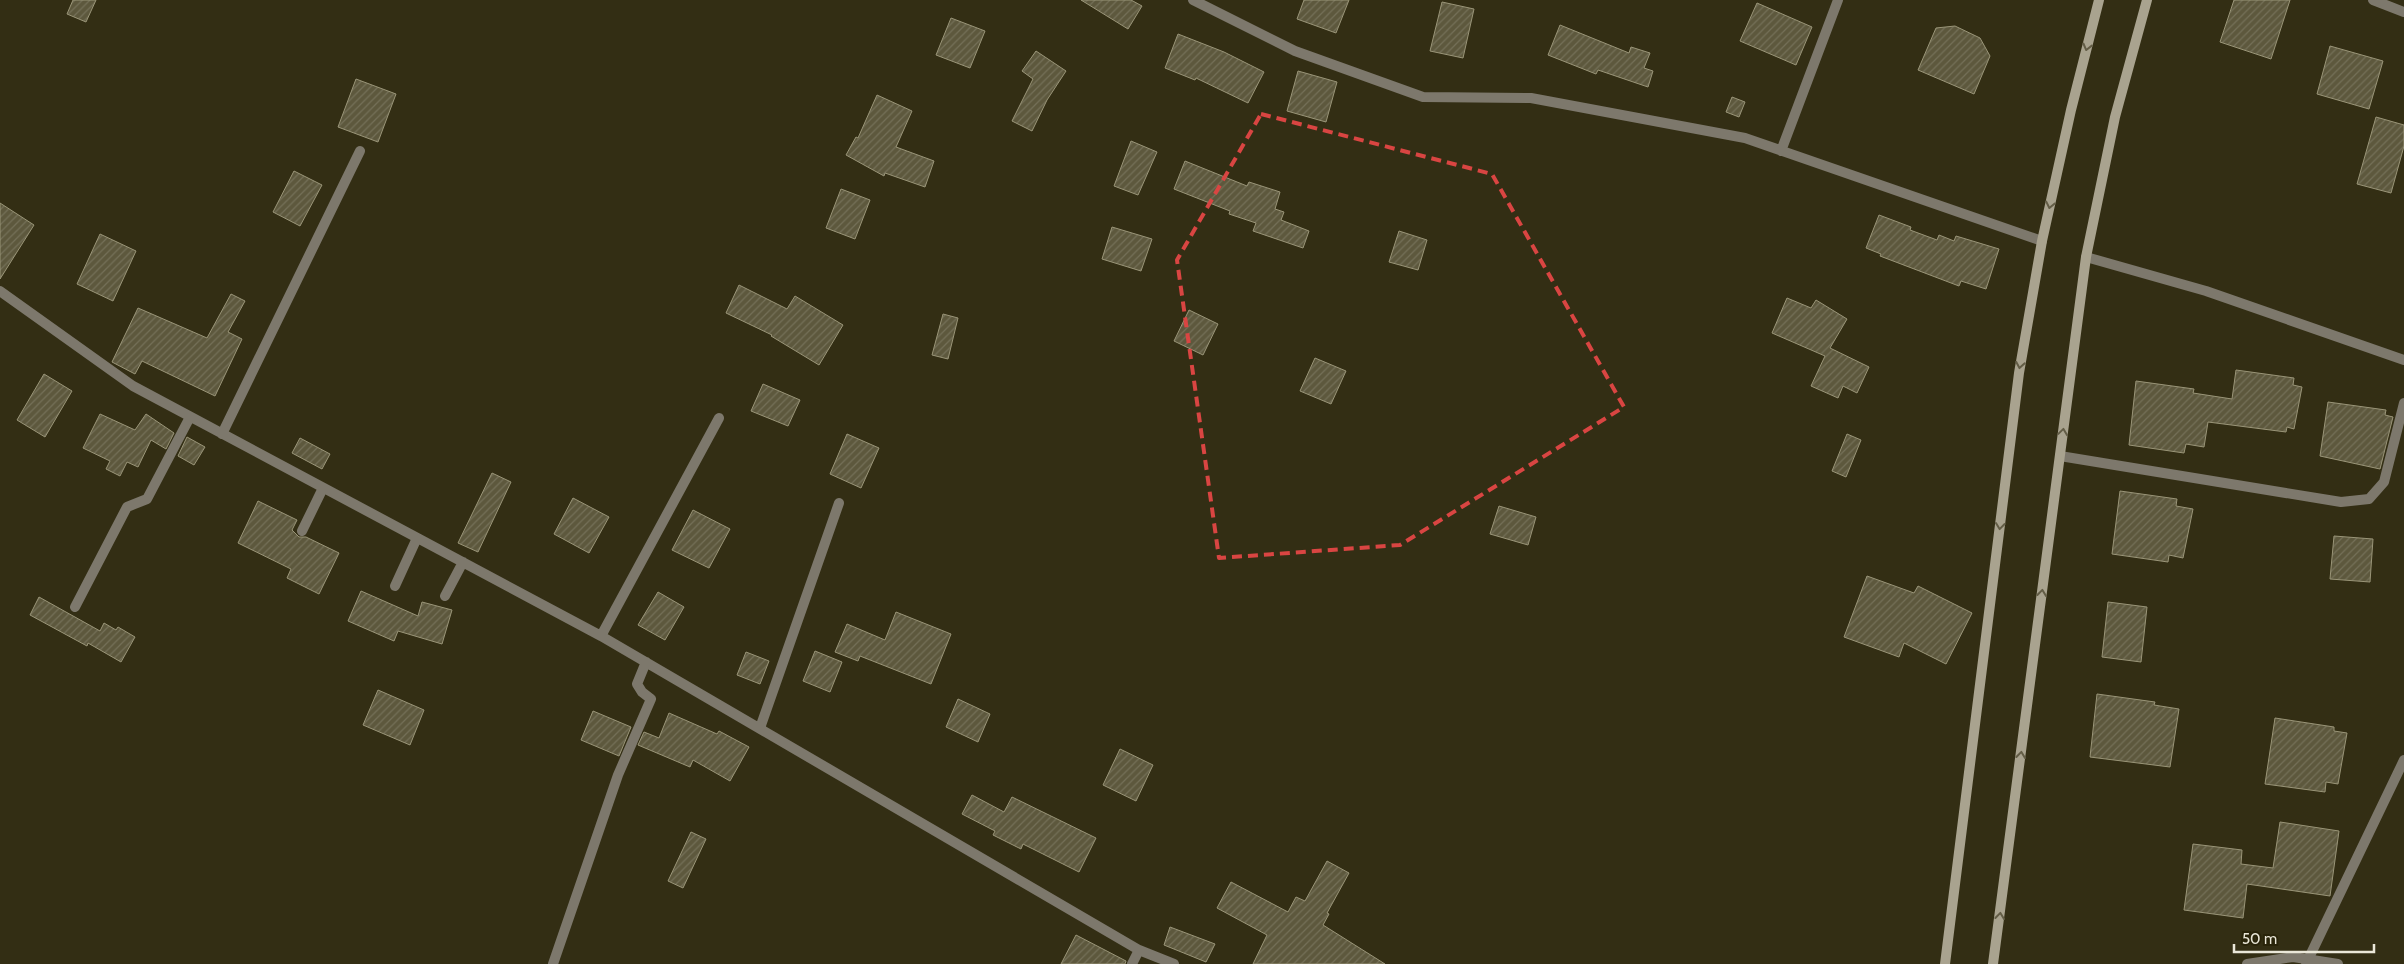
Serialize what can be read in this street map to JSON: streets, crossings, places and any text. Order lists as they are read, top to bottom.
{
  "scale_bar": "50 m"
}
